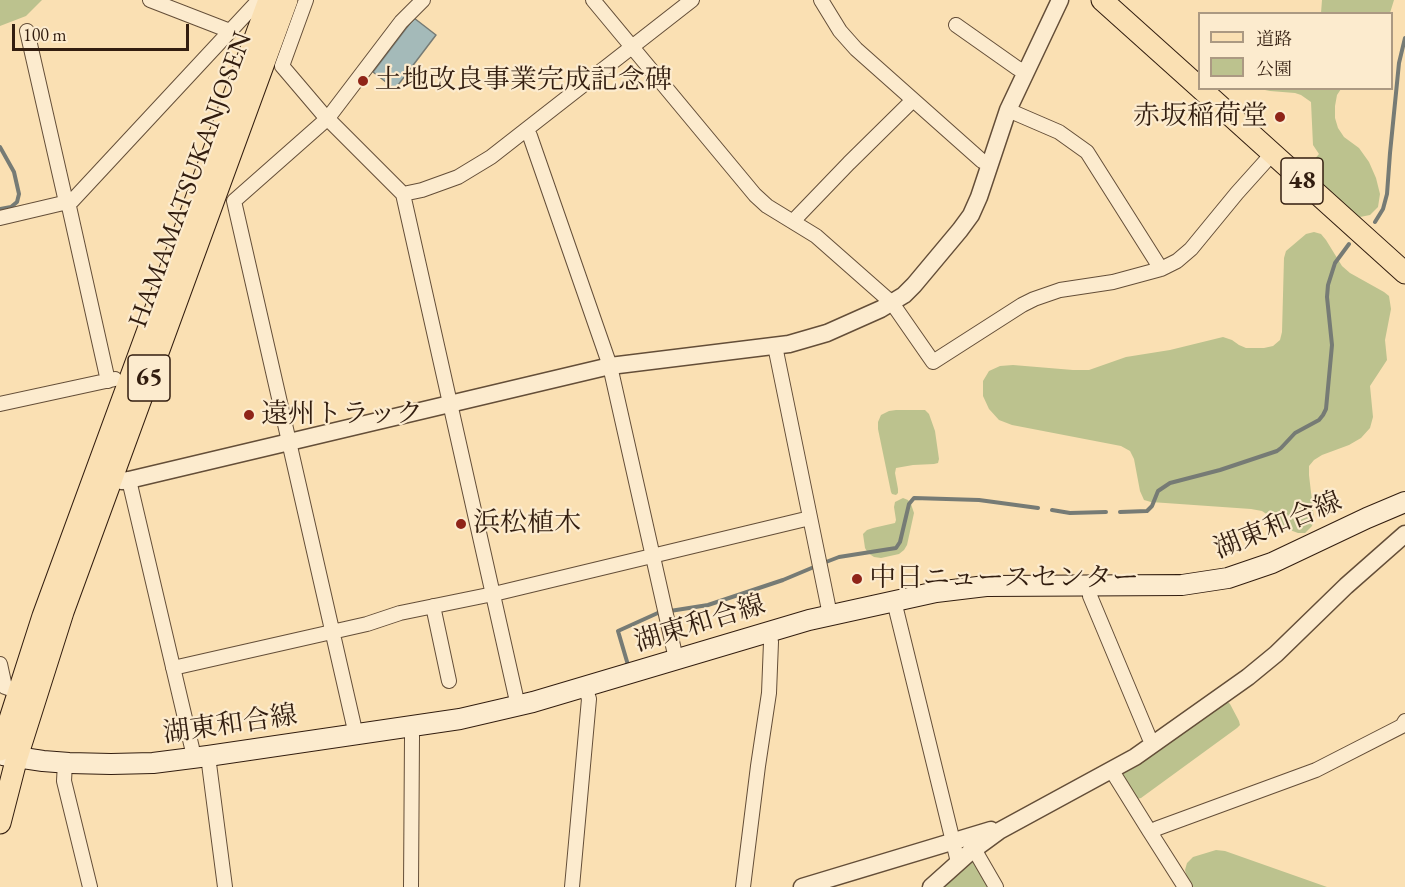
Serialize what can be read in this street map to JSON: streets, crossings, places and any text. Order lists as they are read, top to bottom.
{
  "streets": {
    "main road": [
      "HAMAMATSUKANJOSEN",
      "48",
      "65",
      "湖東和合線"
    ]
  },
  "crossings": [
    ["HAMAMATSUKANJOSEN", "湖東和合線"]
  ],
  "places": [
    "土地改良事業完成記念碑",
    "赤坂稲荷堂",
    "遠州トラック",
    "浜松植木",
    "中日ニュースセンター"
  ],
  "legend": ["道路", "公園"],
  "scale_bar": "100 m"
}
